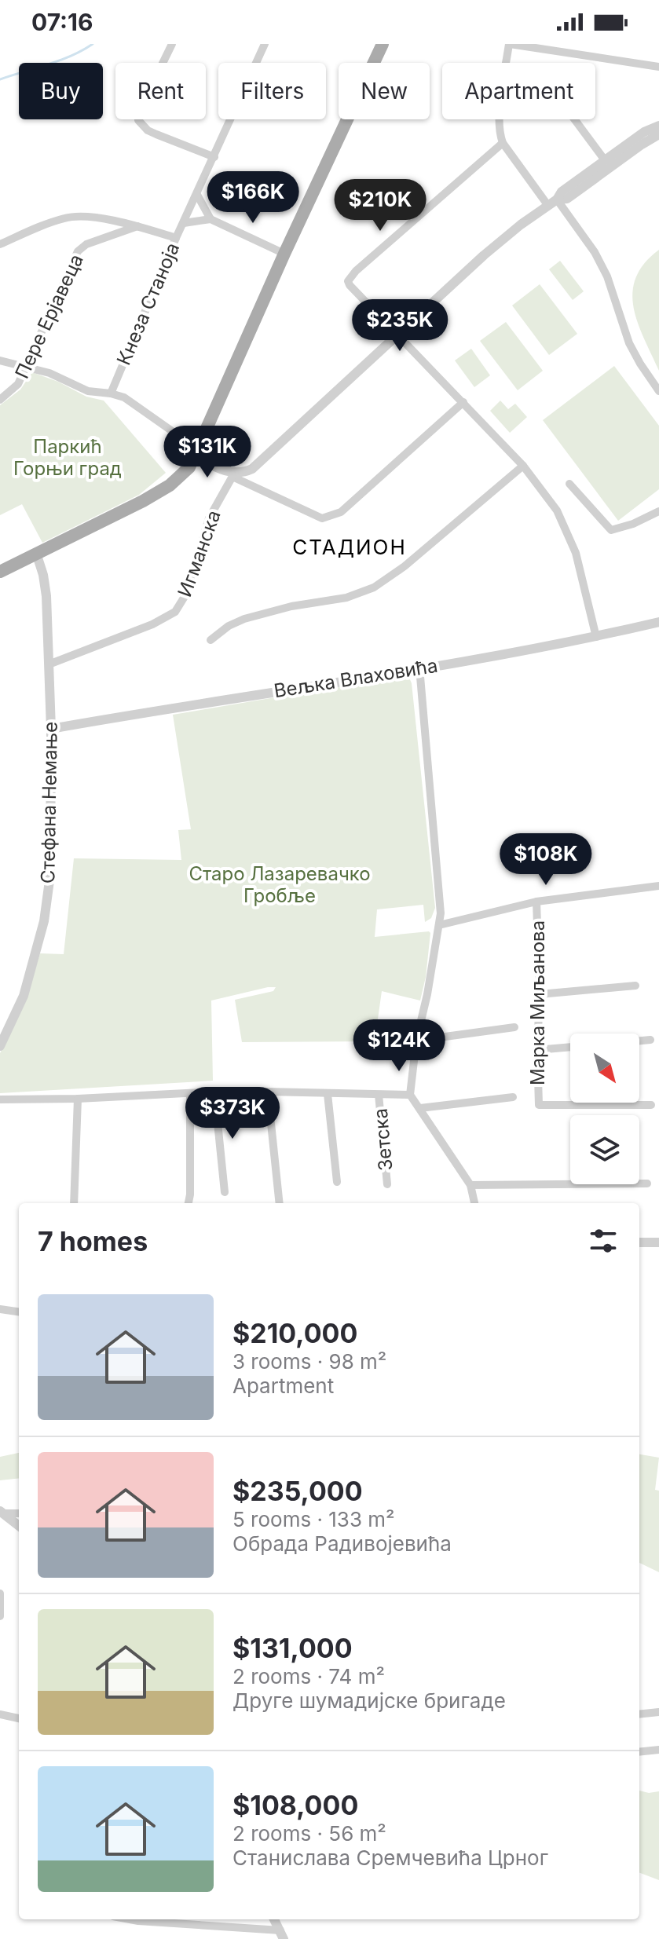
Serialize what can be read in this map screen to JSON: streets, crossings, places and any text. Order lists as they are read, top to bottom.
{
  "streets": {
    "street": [
      "Кнеза Станоја",
      "Пере Ерјавеца",
      "Игманска",
      "Вељка Влаховића",
      "Стефана Немање",
      "Марка Миљанова",
      "Зетска"
    ]
  },
  "crossings": [
    ["Игманска", "Стефана Немање"],
    ["Вељка Влаховића", "Стефана Немање"]
  ],
  "districts": ["СТАДИОН"],
  "parks": ["Паркић Горњи град", "Старо Лазаревачко Гробље"],
  "north": "bottom right",
  "page": {
    "status": "07:16",
    "chip": [
      "Buy",
      "Rent",
      "Filters",
      "New",
      "Apartment"
    ],
    "price": [
      "$166K",
      "$210K",
      "$235K",
      "$131K",
      "$108K",
      "$124K",
      "$373K"
    ],
    "heading": "7 homes",
    "list": [
      {
        "name": "$210,000",
        "note": "3 rooms · 98 m² · Apartment"
      },
      {
        "name": "$235,000",
        "note": "5 rooms · 133 m² · Обрада Радивојевића"
      },
      {
        "name": "$131,000",
        "note": "2 rooms · 74 m² · Друге шумадијске бригаде"
      },
      {
        "name": "$108,000",
        "note": "2 rooms · 56 m² · Станислава Сремчевића Црног"
      }
    ]
  }
}
